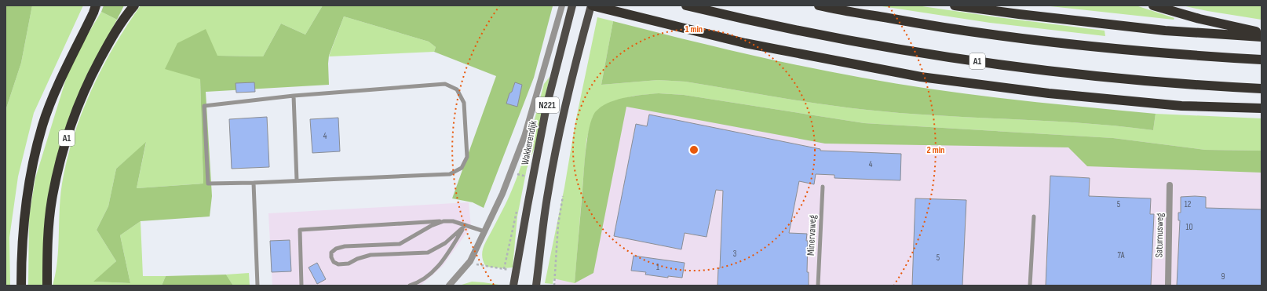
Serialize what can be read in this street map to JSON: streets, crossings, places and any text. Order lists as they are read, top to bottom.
{
  "streets": {
    "highway": ["A1"],
    "main road": ["N221", "Wakkerendijk"],
    "street": ["Saturnusweg"],
    "lane": ["Minervaweg"]
  },
  "crossings": [
    ["A1", "N221"]
  ],
  "house_numbers": [
    "4",
    "4",
    "5",
    "12",
    "10",
    "3",
    "7A",
    "5",
    "1",
    "9"
  ],
  "rings": ["1 min", "2 min"]
}
